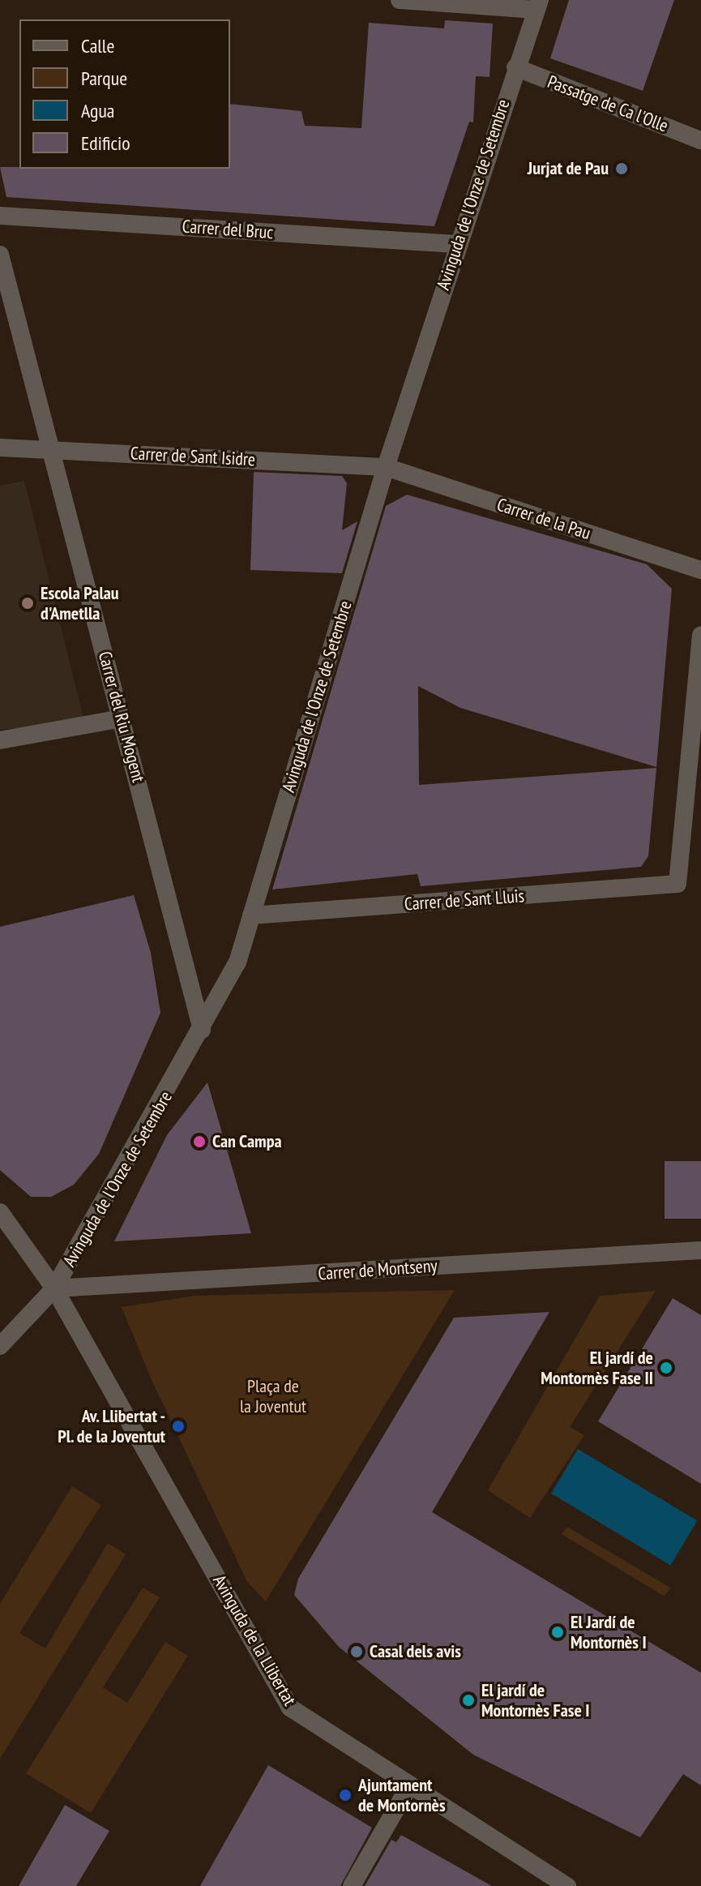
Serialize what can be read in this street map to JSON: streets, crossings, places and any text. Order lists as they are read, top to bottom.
{
  "streets": {
    "street": [
      "Passatge de Ca l'Olle",
      "Avinguda de l'Onze de Setembre",
      "Carrer del Bruc",
      "Carrer de Sant Isidre",
      "Carrer de la Pau",
      "Carrer del Riu Mogent",
      "Carrer de Sant Lluis",
      "Carrer de Montseny",
      "Avinguda de la Llibertat"
    ]
  },
  "crossings": [
    ["Passatge de Ca l'Olle", "Avinguda de l'Onze de Setembre"],
    ["Avinguda de l'Onze de Setembre", "Carrer del Bruc"],
    ["Avinguda de l'Onze de Setembre", "Carrer de Sant Isidre"],
    ["Avinguda de l'Onze de Setembre", "Carrer de la Pau"],
    ["Avinguda de l'Onze de Setembre", "Carrer del Riu Mogent"],
    ["Avinguda de l'Onze de Setembre", "Carrer de Sant Lluis"],
    ["Avinguda de l'Onze de Setembre", "Carrer de Montseny"],
    ["Avinguda de l'Onze de Setembre", "Avinguda de la Llibertat"],
    ["Carrer de Sant Isidre", "Carrer de la Pau"],
    ["Carrer de Sant Isidre", "Carrer del Riu Mogent"],
    ["Carrer de Montseny", "Avinguda de la Llibertat"]
  ],
  "parks": ["Plaça de la Joventut"],
  "places": [
    "Jurjat de Pau",
    "Escola Palau d'Ametlla",
    "Can Campa",
    "El jardí de Montornès Fase II",
    "Av. Llibertat - Pl. de la Joventut",
    "El Jardí de Montornès I",
    "Casal dels avis",
    "El jardí de Montornès Fase I",
    "Ajuntament de Montornès"
  ],
  "legend": [
    "Calle",
    "Parque",
    "Agua",
    "Edificio"
  ]
}
